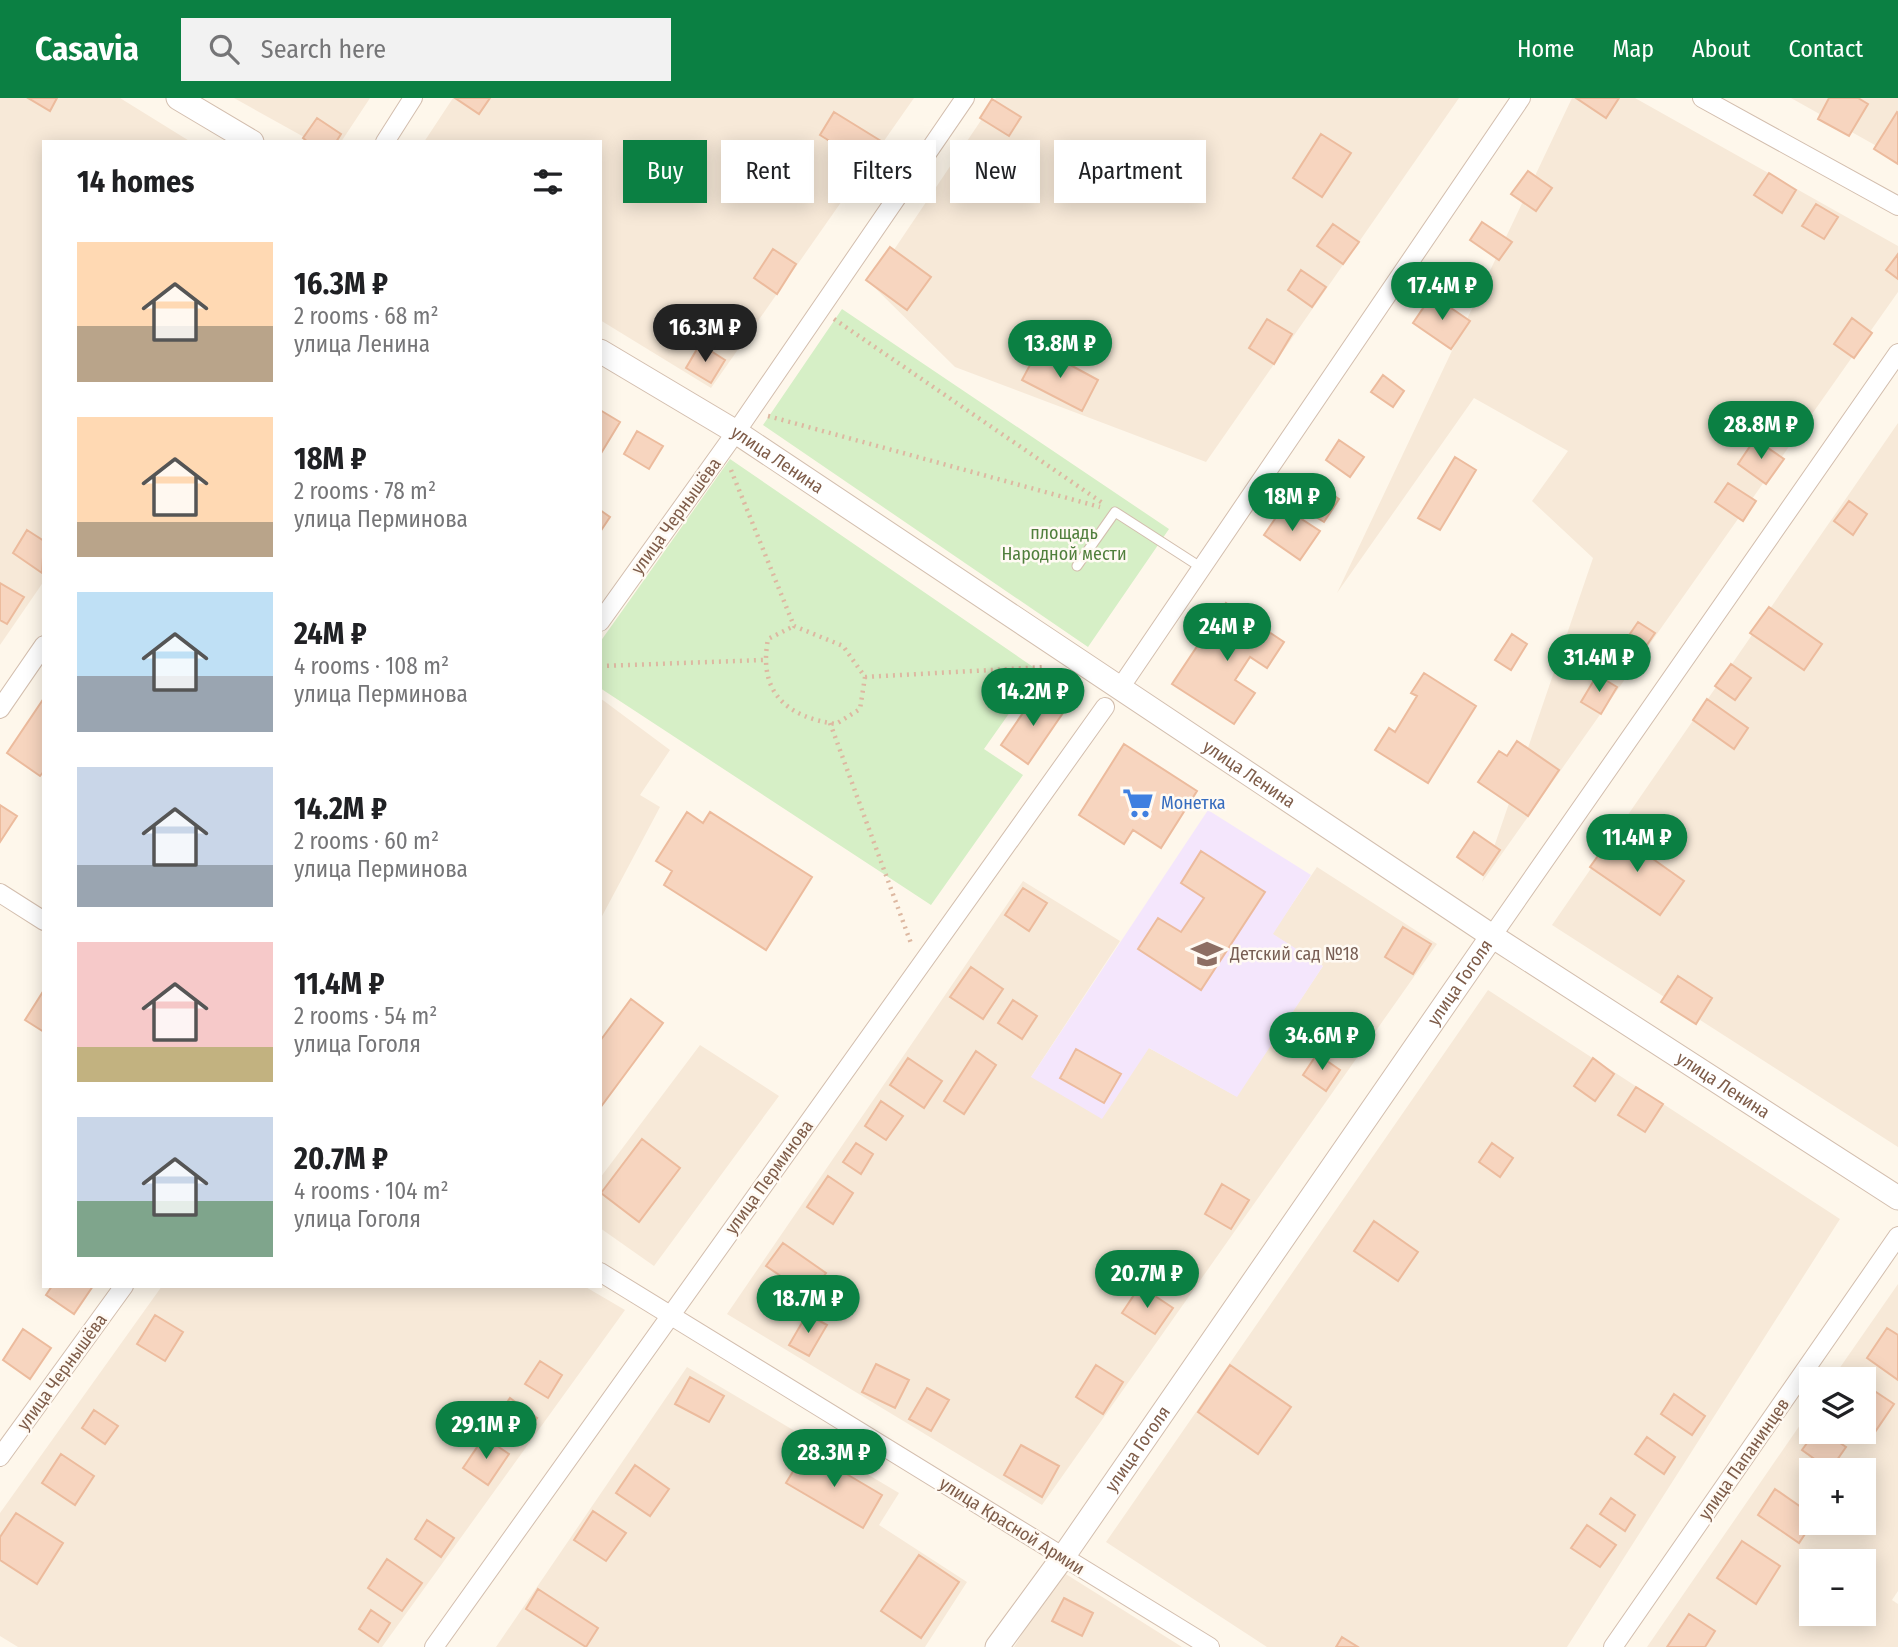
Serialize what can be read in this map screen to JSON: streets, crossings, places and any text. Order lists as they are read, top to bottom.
{
  "streets": {
    "street": [
      "улица Ленина",
      "улица Чернышёва",
      "улица Гоголя",
      "улица Перминова",
      "улица Папанинцев",
      "улица Красной Армии"
    ]
  },
  "crossings": [
    ["улица Ленина", "улица Чернышёва"],
    ["улица Ленина", "улица Гоголя"],
    ["улица Гоголя", "улица Красной Армии"],
    ["улица Перминова", "улица Красной Армии"]
  ],
  "parks": ["площадь Народной мести"],
  "places": {
    "supermarket": ["Монетка"],
    "school or university": ["Детский сад №18"]
  },
  "page": {
    "header": "Casavia",
    "search": "Search here",
    "nav": [
      "Home",
      "Map",
      "About",
      "Contact"
    ],
    "chip": [
      "Buy",
      "Rent",
      "Filters",
      "New",
      "Apartment"
    ],
    "heading": "14 homes",
    "list": [
      {
        "name": "16.3M ₽",
        "note": "2 rooms · 68 m² · улица Ленина"
      },
      {
        "name": "18M ₽",
        "note": "2 rooms · 78 m² · улица Перминова"
      },
      {
        "name": "24M ₽",
        "note": "4 rooms · 108 m² · улица Перминова"
      },
      {
        "name": "14.2M ₽",
        "note": "2 rooms · 60 m² · улица Перминова"
      },
      {
        "name": "11.4M ₽",
        "note": "2 rooms · 54 m² · улица Гоголя"
      },
      {
        "name": "20.7M ₽",
        "note": "4 rooms · 104 m² · улица Гоголя"
      }
    ],
    "price": [
      "17.4M ₽",
      "16.3M ₽",
      "13.8M ₽",
      "28.8M ₽",
      "18M ₽",
      "24M ₽",
      "31.4M ₽",
      "14.2M ₽",
      "11.4M ₽",
      "34.6M ₽",
      "20.7M ₽",
      "18.7M ₽",
      "29.1M ₽",
      "28.3M ₽"
    ],
    "map_buttons": ["+", "−"]
  }
}
